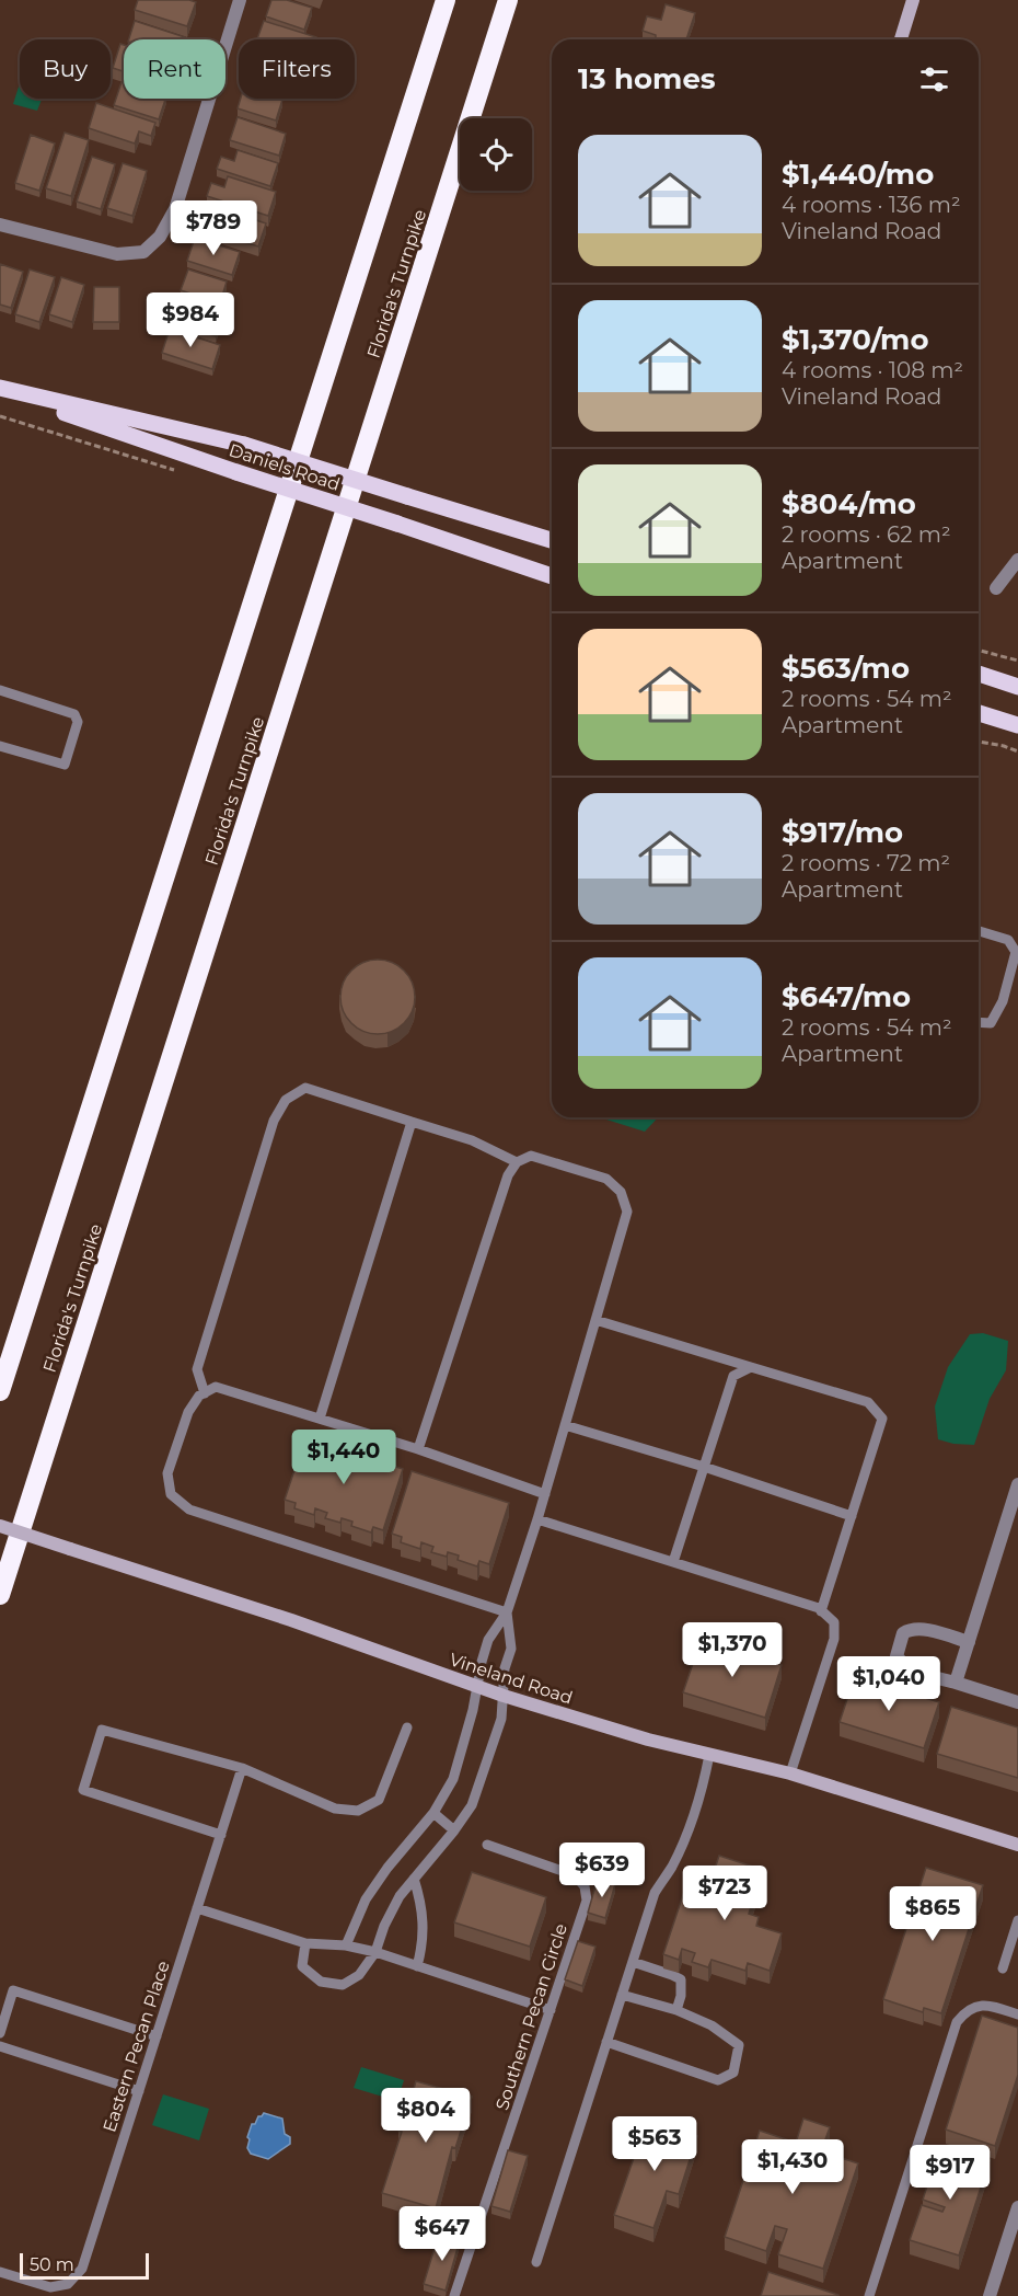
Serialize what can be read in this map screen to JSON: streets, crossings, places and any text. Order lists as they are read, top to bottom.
{
  "streets": {
    "highway": ["Florida's Turnpike"],
    "main road": ["Daniels Road", "Vineland Road"],
    "lane": ["Southern Pecan Circle", "Eastern Pecan Place"]
  },
  "scale_bar": "50 m",
  "page": {
    "chip": ["Buy", "Rent", "Filters"],
    "heading": "13 homes",
    "list": [
      {
        "name": "$1,440/mo",
        "note": "4 rooms · 136 m² · Vineland Road"
      },
      {
        "name": "$1,370/mo",
        "note": "4 rooms · 108 m² · Vineland Road"
      },
      {
        "name": "$804/mo",
        "note": "2 rooms · 62 m² · Apartment"
      },
      {
        "name": "$563/mo",
        "note": "2 rooms · 54 m² · Apartment"
      },
      {
        "name": "$917/mo",
        "note": "2 rooms · 72 m² · Apartment"
      },
      {
        "name": "$647/mo",
        "note": "2 rooms · 54 m² · Apartment"
      }
    ],
    "price": [
      "$789",
      "$984",
      "$1,440",
      "$1,370",
      "$1,040",
      "$639",
      "$723",
      "$865",
      "$804",
      "$563",
      "$1,430",
      "$917",
      "$647"
    ],
    "scale": "50 m"
  }
}
